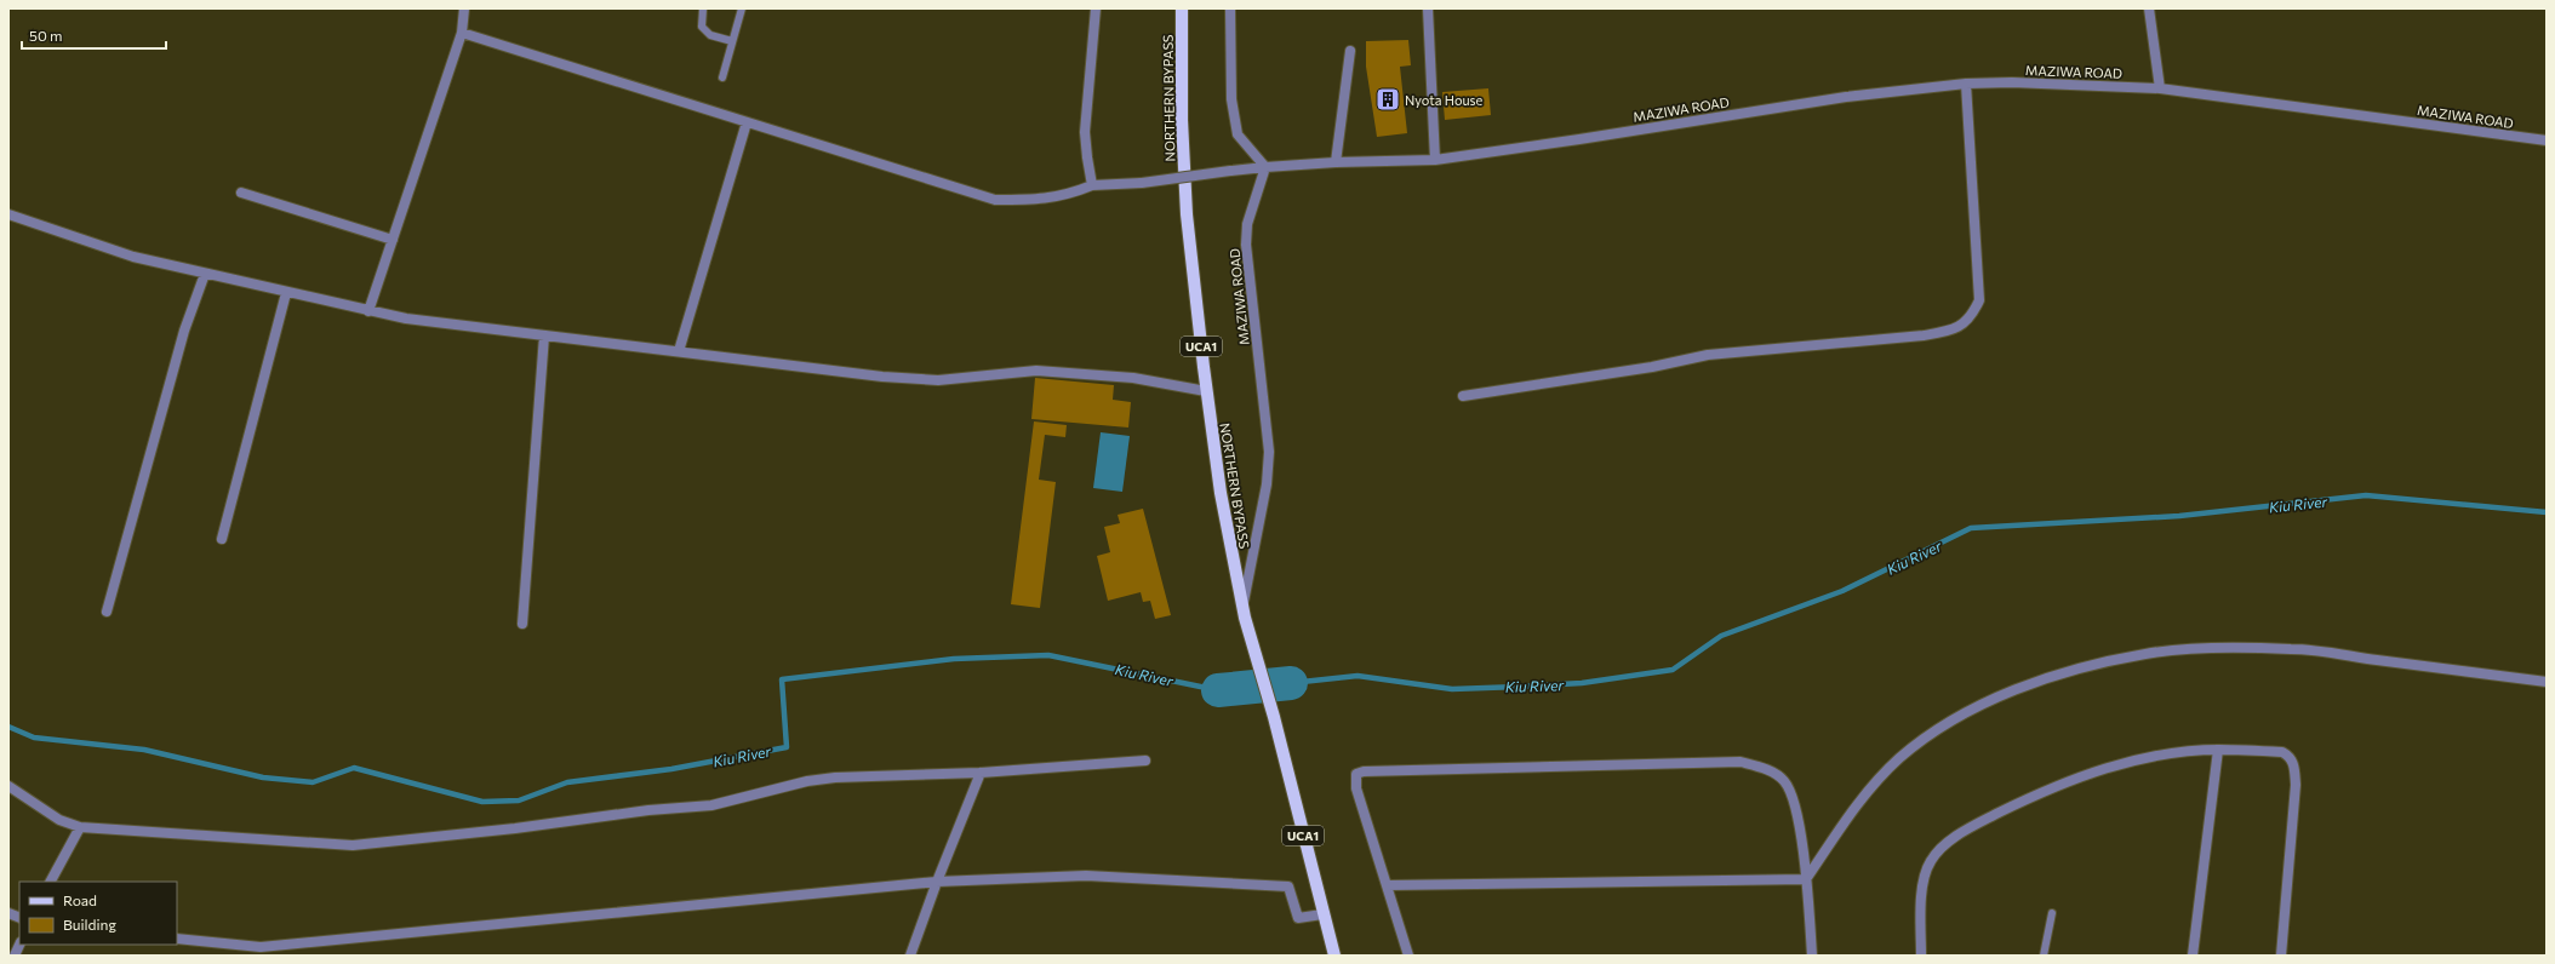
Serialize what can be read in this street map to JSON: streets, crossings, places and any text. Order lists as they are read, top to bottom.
{
  "streets": {
    "main road": ["NORTHERN BYPASS", "UCA1"],
    "street": ["MAZIWA ROAD"]
  },
  "crossings": [
    ["MAZIWA ROAD", "NORTHERN BYPASS"]
  ],
  "water": ["Kiu River"],
  "places": {
    "building": ["Nyota House"]
  },
  "legend": ["Road", "Building"],
  "scale_bar": "50 m"
}
